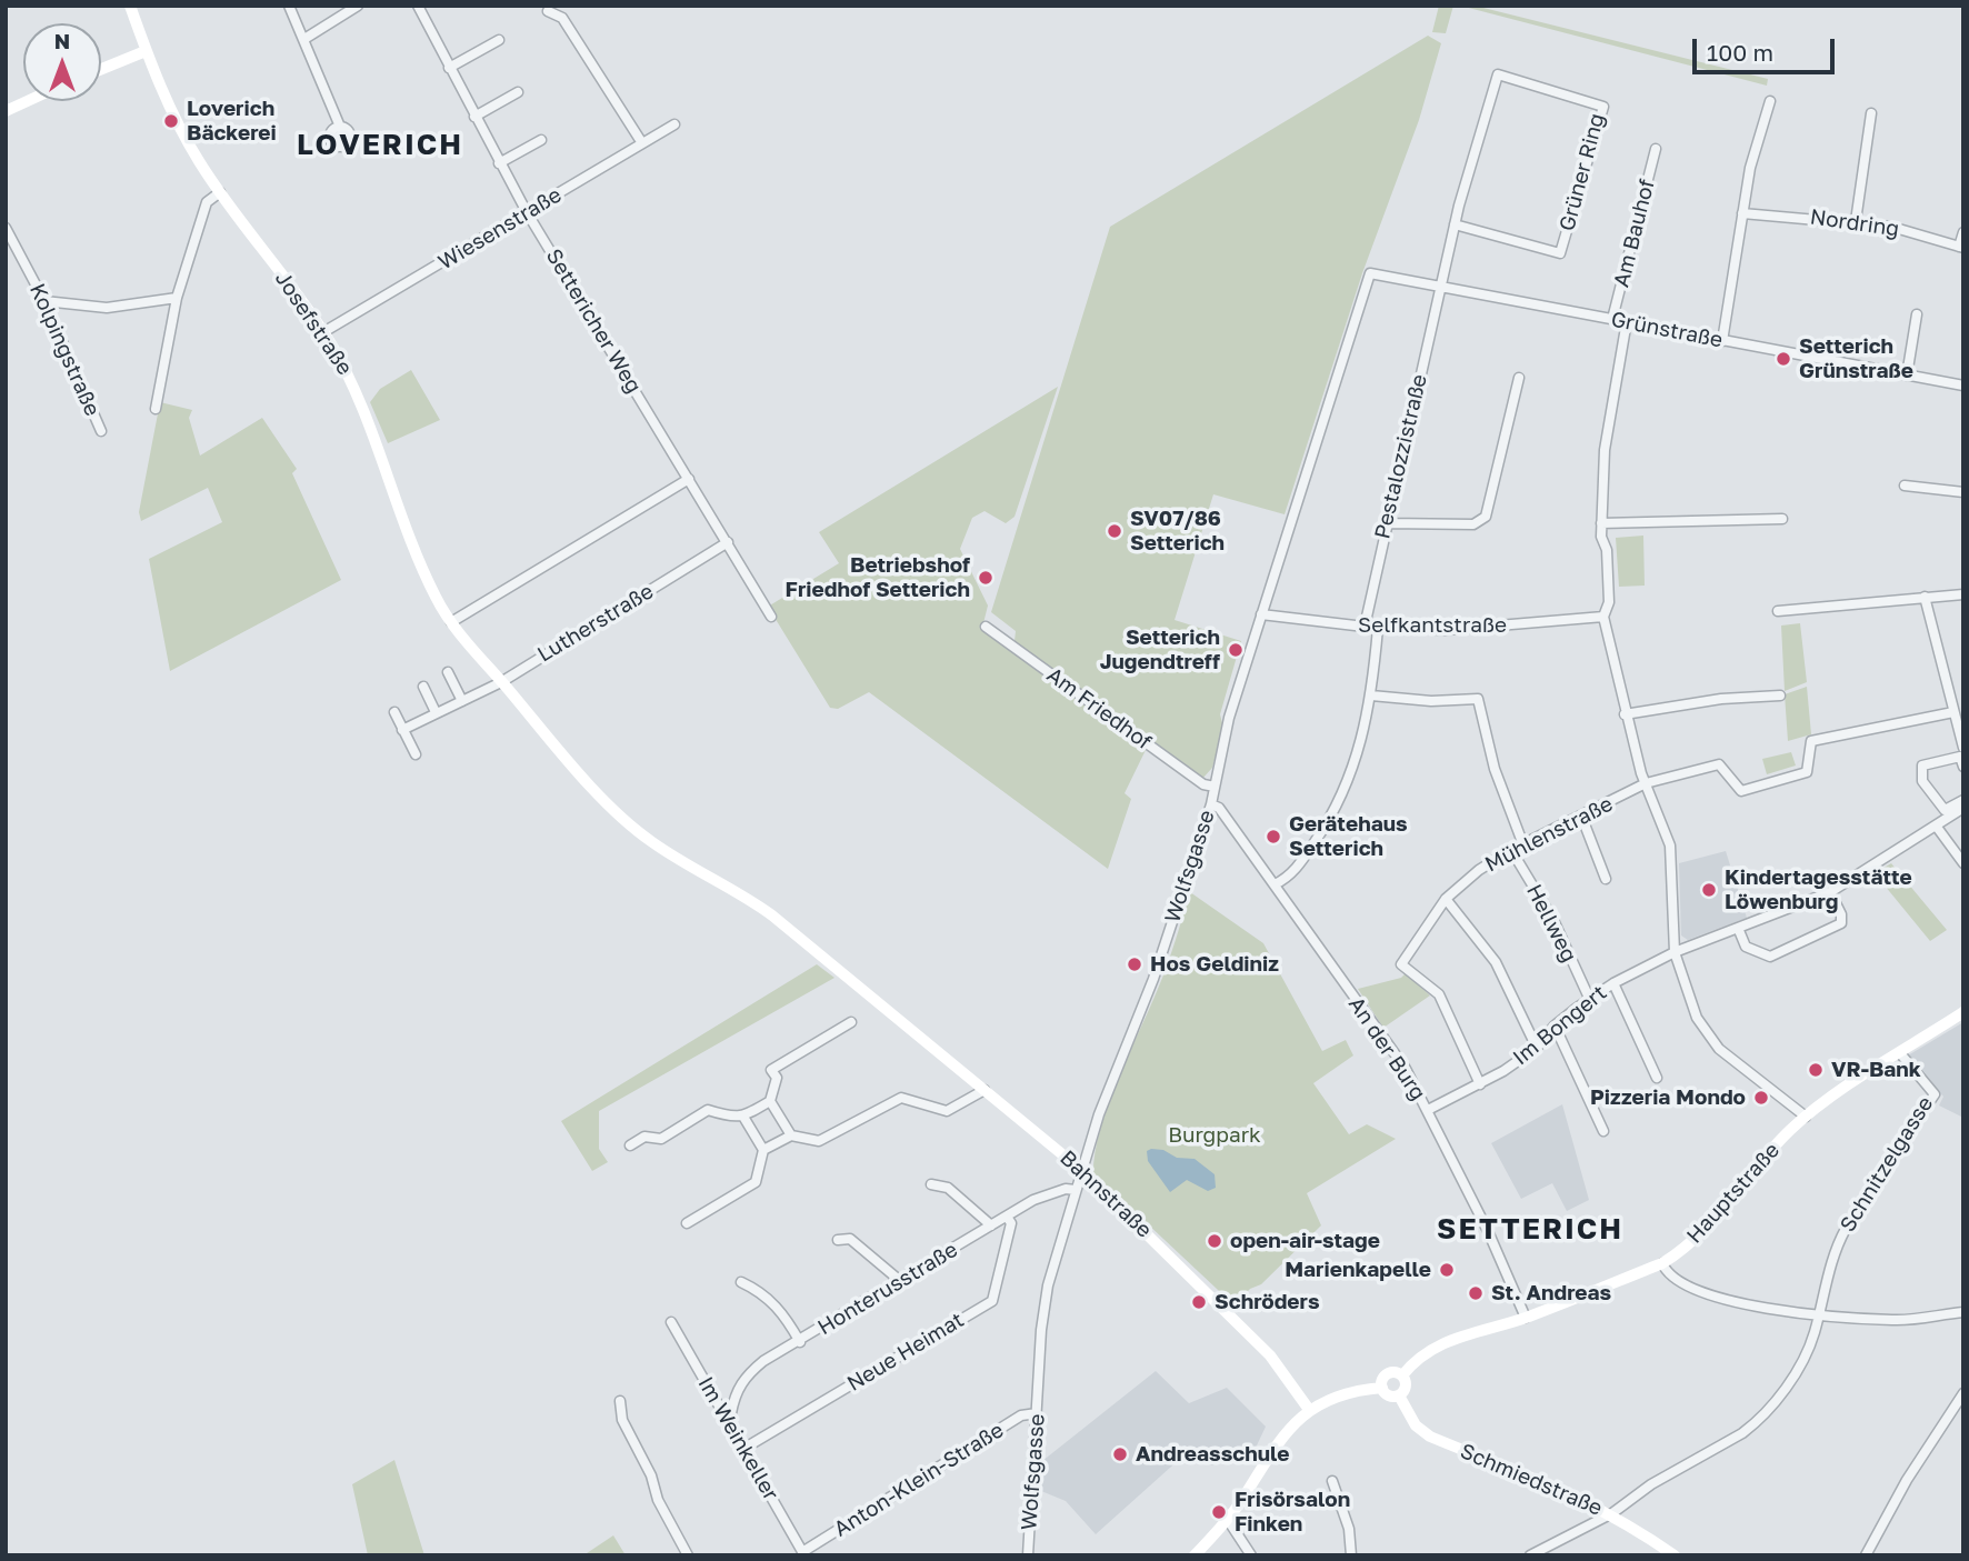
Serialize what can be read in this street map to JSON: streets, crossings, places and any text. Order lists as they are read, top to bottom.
{
  "streets": {
    "street": [
      "Grüner Ring",
      "Nordring",
      "Wiesenstraße",
      "Am Bauhof",
      "Settericher Weg",
      "Josefstraße",
      "Grünstraße",
      "Kolpingstraße",
      "Pestalozzistraße",
      "Lutherstraße",
      "Selfkantstraße",
      "Am Friedhof",
      "Mühlenstraße",
      "Wolfsgasse",
      "Hellweg",
      "Im Bongert",
      "An der Burg",
      "Schnitzelgasse",
      "Hauptstraße",
      "Bahnstraße",
      "Honterusstraße",
      "Neue Heimat",
      "Im Weinkeller",
      "Anton-Klein-Straße",
      "Schmiedstraße"
    ]
  },
  "crossings": [
    ["Grüner Ring", "Grünstraße"],
    ["Grüner Ring", "Pestalozzistraße"],
    ["Wiesenstraße", "Settericher Weg"],
    ["Wiesenstraße", "Josefstraße"],
    ["Am Bauhof", "Grünstraße"],
    ["Settericher Weg", "Lutherstraße"],
    ["Josefstraße", "Lutherstraße"],
    ["Josefstraße", "Bahnstraße"],
    ["Grünstraße", "Pestalozzistraße"],
    ["Grünstraße", "Wolfsgasse"],
    ["Pestalozzistraße", "Selfkantstraße"],
    ["Selfkantstraße", "Wolfsgasse"],
    ["Am Friedhof", "Wolfsgasse"],
    ["Mühlenstraße", "Hellweg"],
    ["Mühlenstraße", "Im Bongert"],
    ["Wolfsgasse", "An der Burg"],
    ["Wolfsgasse", "Bahnstraße"],
    ["Wolfsgasse", "Honterusstraße"],
    ["Wolfsgasse", "Anton-Klein-Straße"],
    ["Hellweg", "Im Bongert"],
    ["Im Bongert", "An der Burg"],
    ["An der Burg", "Hauptstraße"],
    ["Schnitzelgasse", "Hauptstraße"],
    ["Schnitzelgasse", "Schmiedstraße"],
    ["Hauptstraße", "Schmiedstraße"],
    ["Honterusstraße", "Neue Heimat"],
    ["Honterusstraße", "Im Weinkeller"],
    ["Neue Heimat", "Im Weinkeller"],
    ["Im Weinkeller", "Anton-Klein-Straße"]
  ],
  "districts": ["LOVERICH", "SETTERICH"],
  "parks": ["Burgpark"],
  "places": [
    "Loverich Bäckerei",
    "Setterich Grünstraße",
    "SV07/86 Setterich",
    "Betriebshof Friedhof Setterich",
    "Setterich Jugendtreff",
    "Gerätehaus Setterich",
    "Kindertagesstätte Löwenburg",
    "Hos Geldiniz",
    "VR-Bank",
    "Pizzeria Mondo",
    "open-air-stage",
    "Marienkapelle",
    "St. Andreas",
    "Schröders",
    "Andreasschule",
    "Frisörsalon Finken"
  ],
  "scale_bar": "100 m",
  "north": "top"
}
